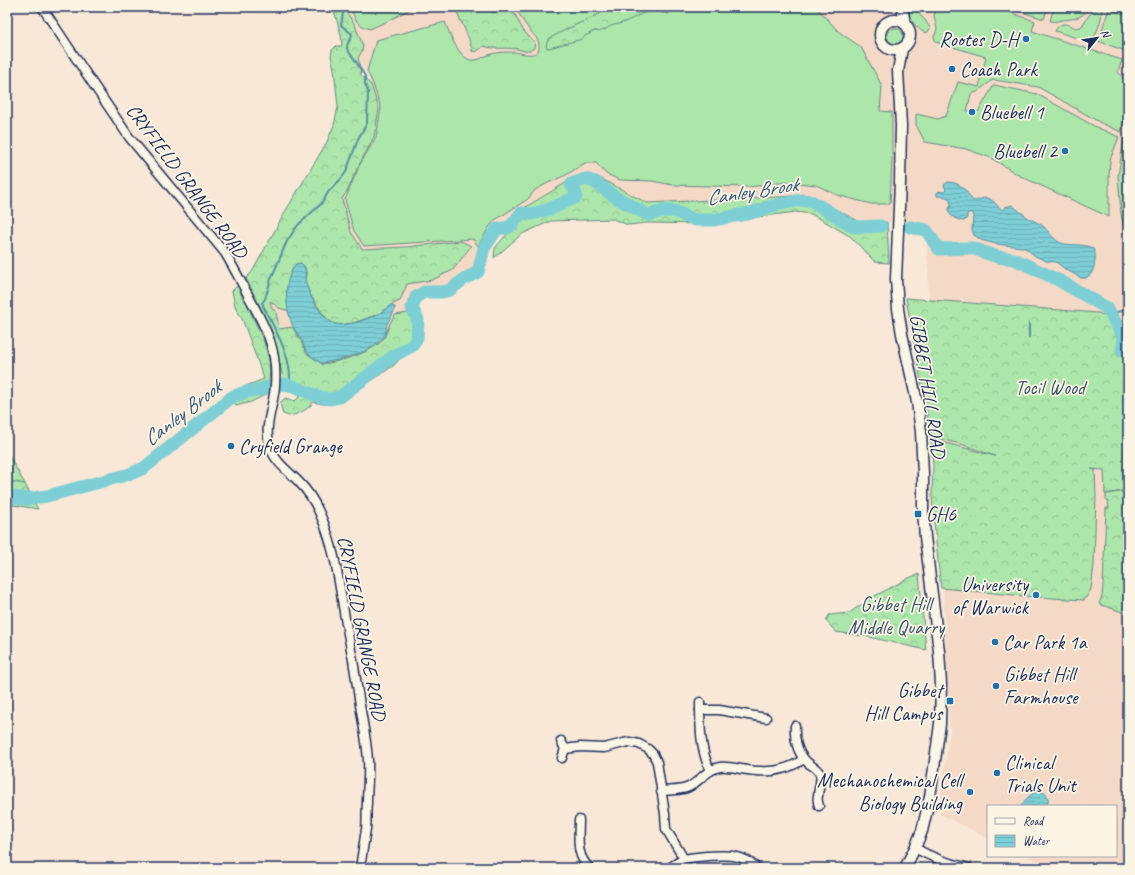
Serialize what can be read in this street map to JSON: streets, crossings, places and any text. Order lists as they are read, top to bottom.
{
  "streets": {
    "street": ["CRYFIELD GRANGE ROAD", "GIBBET HILL ROAD"]
  },
  "water": ["Canley Brook"],
  "parks": ["Tocil Wood", "Gibbet Hill Middle Quarry"],
  "places": {
    "other": [
      "Rootes D-H",
      "Coach Park",
      "Bluebell 1",
      "Bluebell 2",
      "Cryfield Grange",
      "University of Warwick",
      "Car Park 1a",
      "Gibbet Hill Farmhouse",
      "Clinical Trials Unit",
      "Mechanochemical Cell Biology Building"
    ],
    "transit": ["GH6", "Gibbet Hill Campus"]
  },
  "legend": ["Road", "Water"],
  "north": "top right"
}
